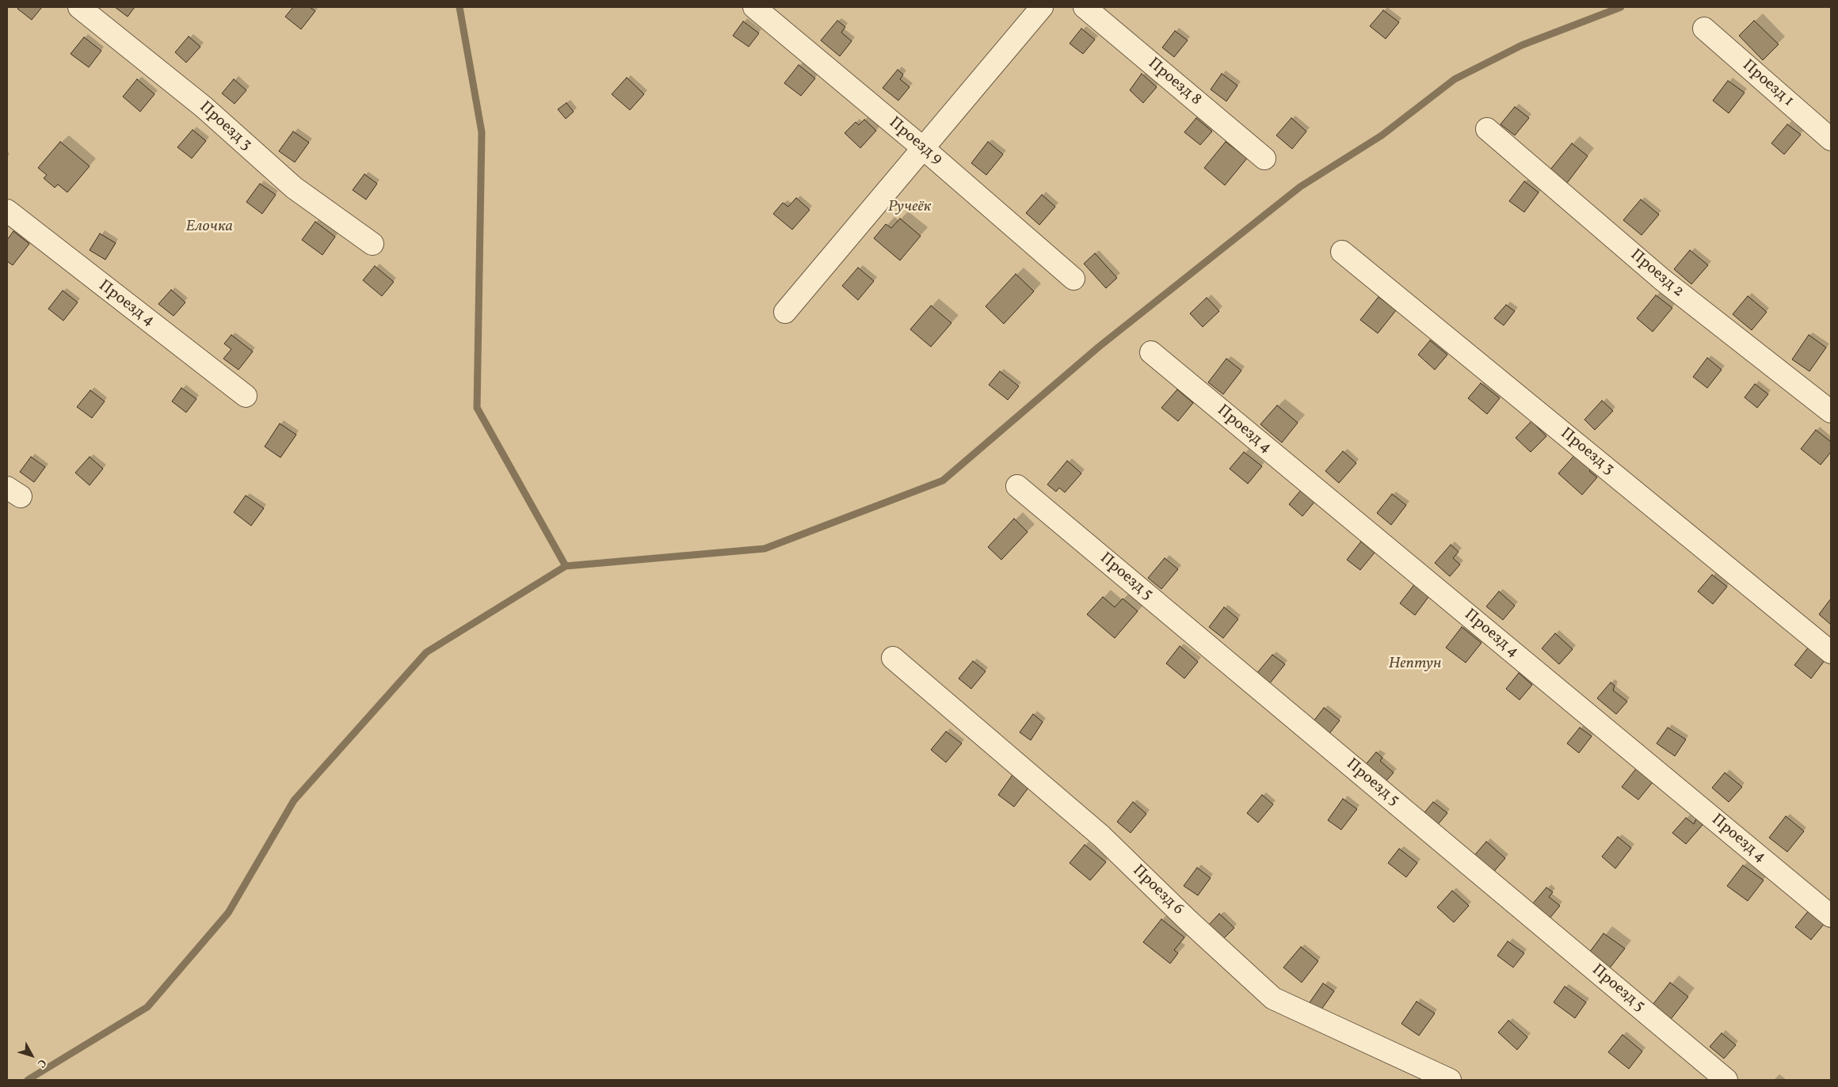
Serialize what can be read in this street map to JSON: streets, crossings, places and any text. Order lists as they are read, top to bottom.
{
  "streets": {
    "street": [
      "Проезд 8",
      "Проезд 1",
      "Проезд 3",
      "Проезд 9",
      "Проезд 2",
      "Проезд 4",
      "Проезд 5",
      "Проезд 6"
    ]
  },
  "parks": ["Ручеёк", "Елочка", "Нептун"],
  "north": "bottom right"
}
